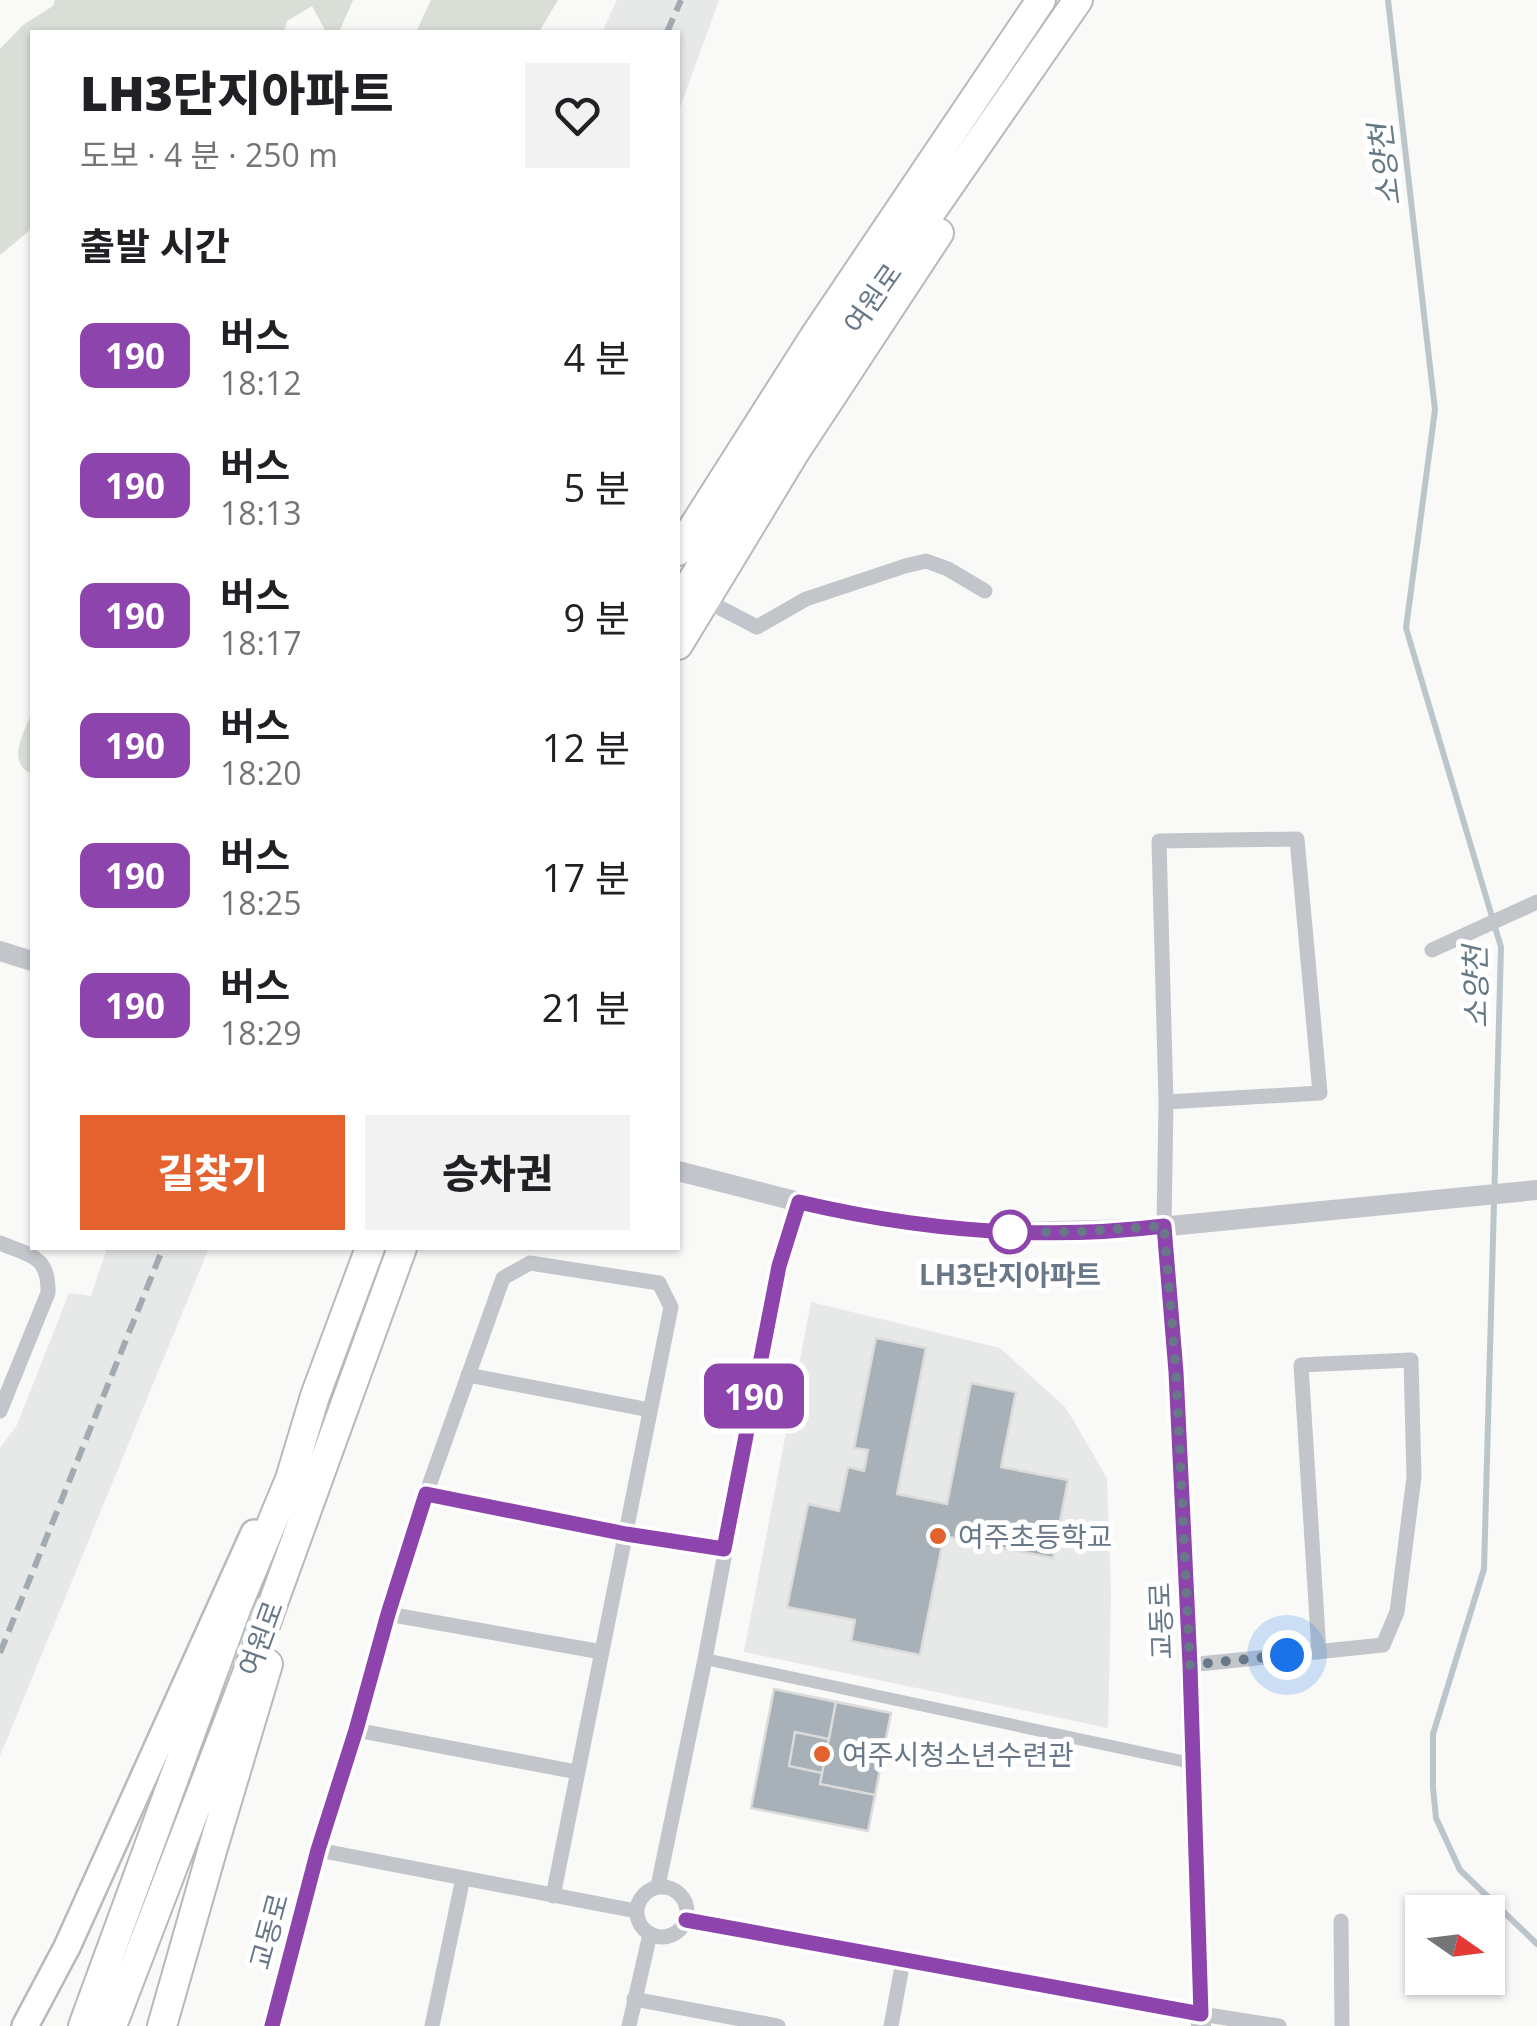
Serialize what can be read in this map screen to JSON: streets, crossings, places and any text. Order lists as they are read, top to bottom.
{
  "streets": {
    "highway": ["여원로"],
    "street": ["교동로"]
  },
  "water": ["소양천"],
  "places": ["LH3단지아파트", "여주초등학교", "여주시청소년수련관"],
  "lines": ["bus line 190"],
  "north": "right",
  "page": {
    "on_map": "190",
    "heading": [
      ["LH3단지아파트", "도보 · 4 분 · 250 m"],
      "출발 시간"
    ],
    "list": [
      {
        "mark": "190",
        "name": "버스",
        "note": "18:12",
        "value": "4 분"
      },
      {
        "mark": "190",
        "name": "버스",
        "note": "18:13",
        "value": "5 분"
      },
      {
        "mark": "190",
        "name": "버스",
        "note": "18:17",
        "value": "9 분"
      },
      {
        "mark": "190",
        "name": "버스",
        "note": "18:20",
        "value": "12 분"
      },
      {
        "mark": "190",
        "name": "버스",
        "note": "18:25",
        "value": "17 분"
      },
      {
        "mark": "190",
        "name": "버스",
        "note": "18:29",
        "value": "21 분"
      }
    ],
    "buttons": ["길찾기", "승차권"]
  }
}
